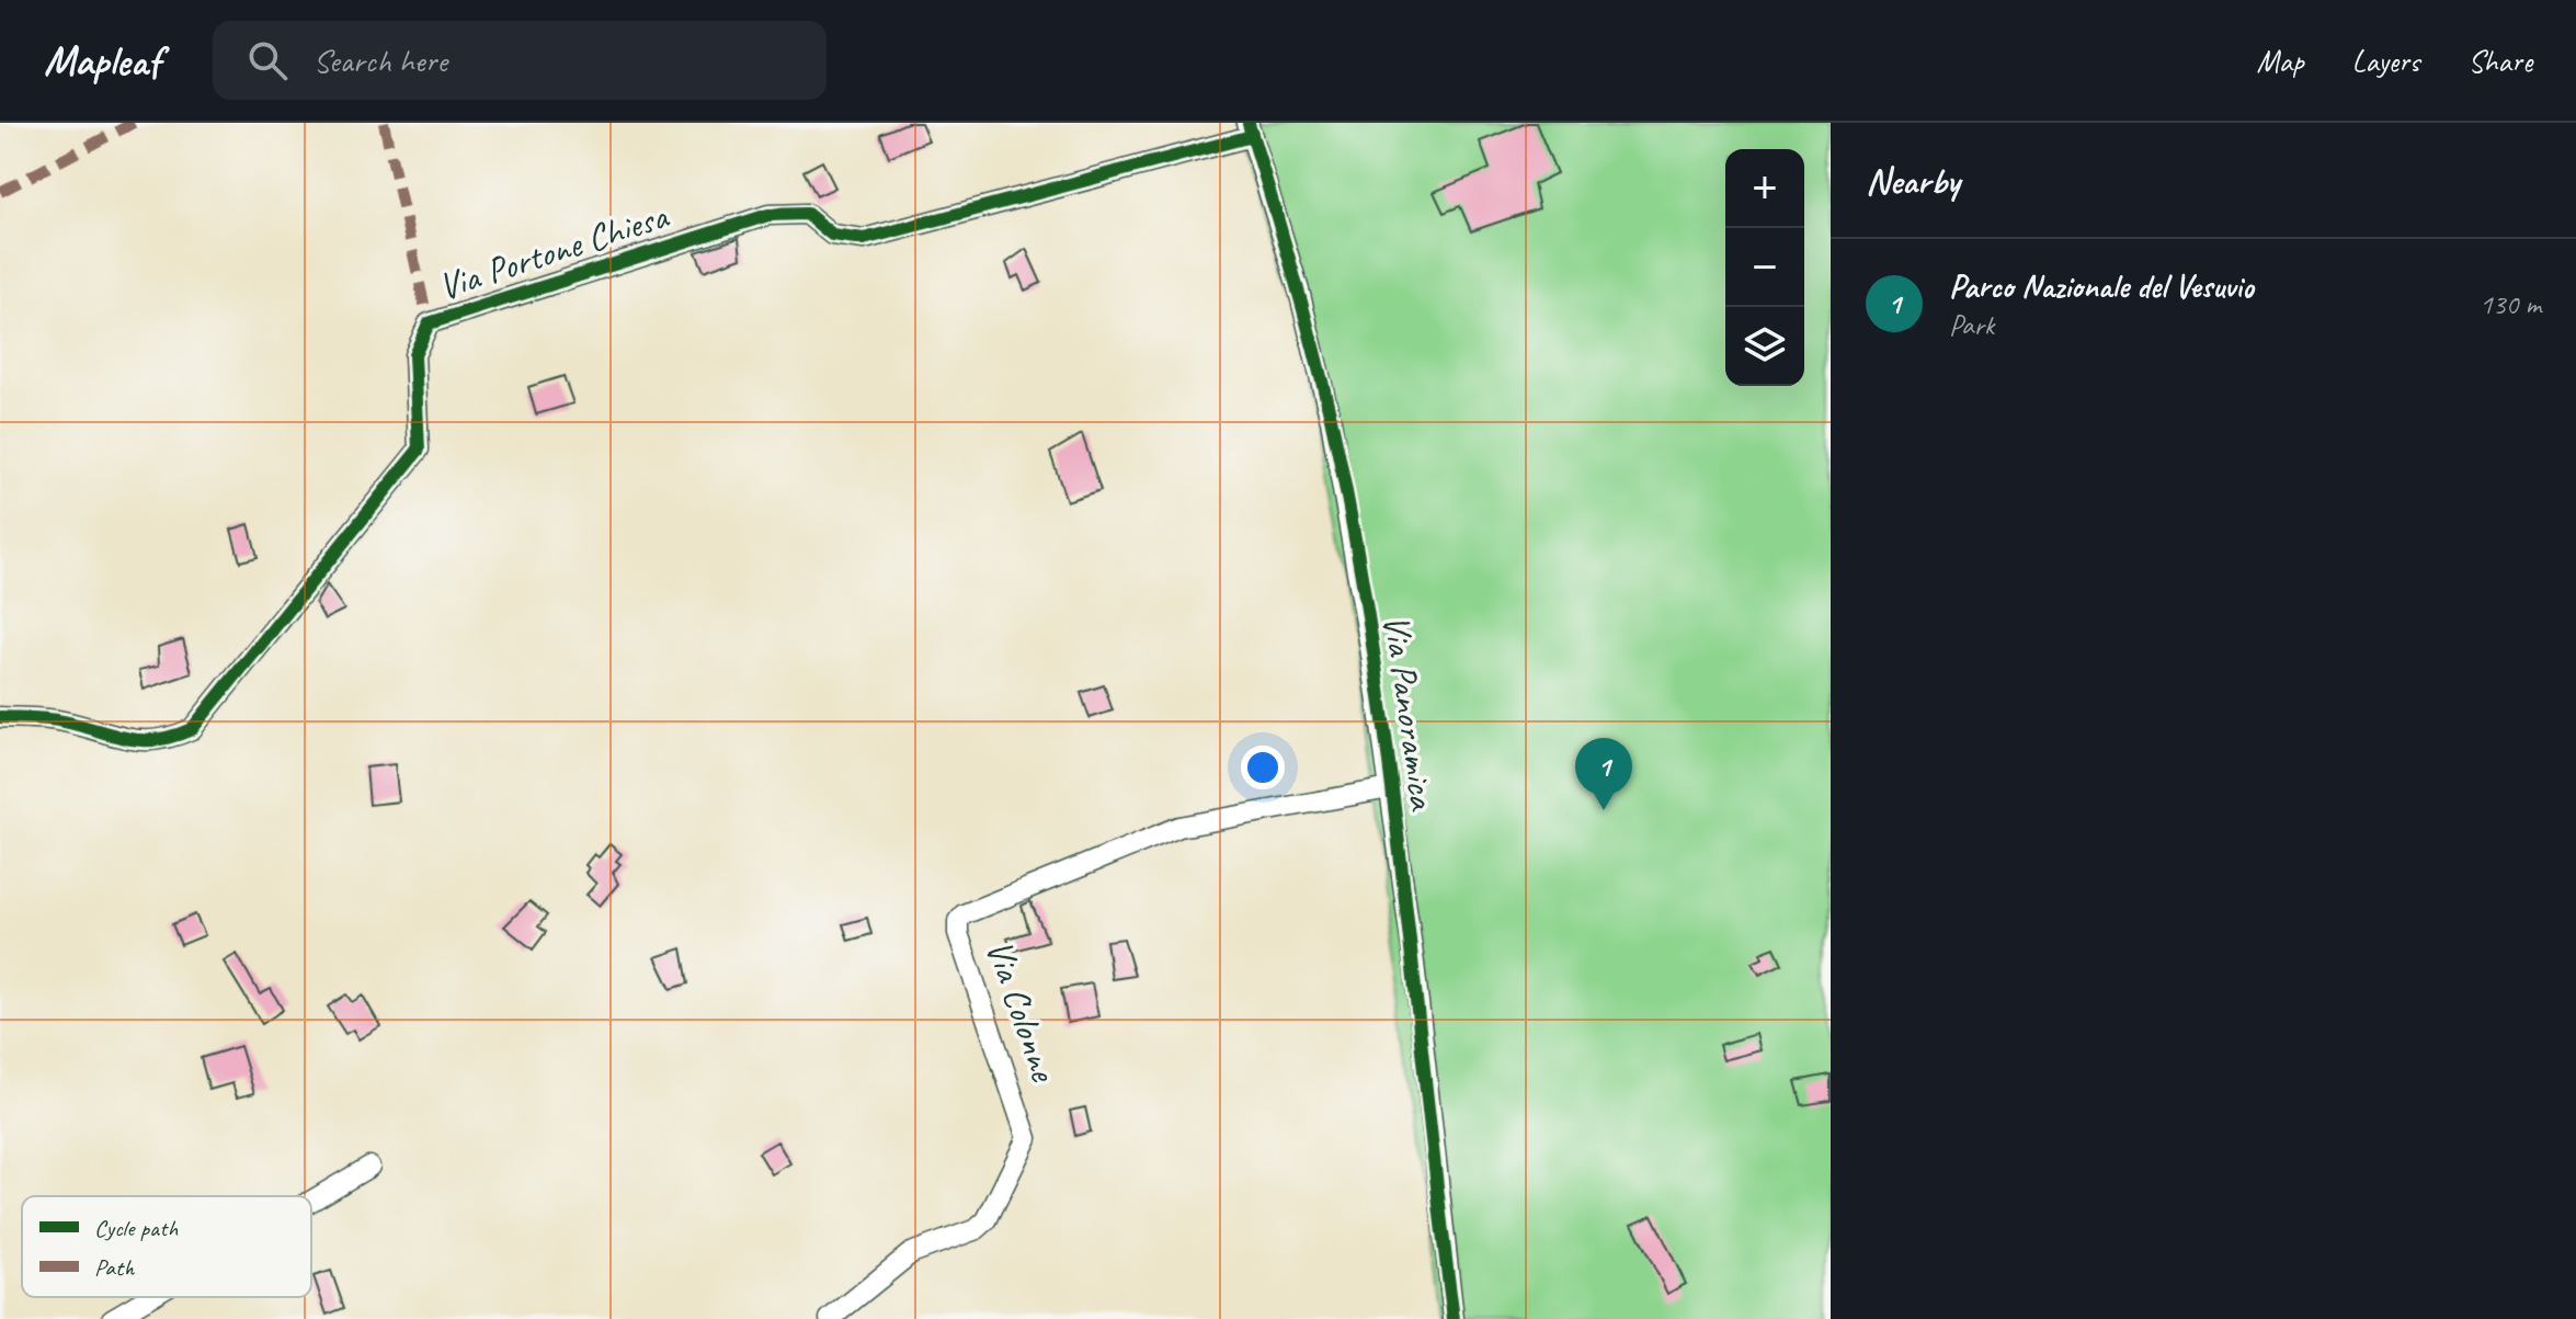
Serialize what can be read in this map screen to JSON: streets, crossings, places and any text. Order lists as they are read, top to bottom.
{
  "streets": {
    "street": ["Via Portone Chiesa", "Via Panoramica", "Via Colonne"]
  },
  "crossings": [
    ["Via Portone Chiesa", "Via Panoramica"],
    ["Via Panoramica", "Via Colonne"]
  ],
  "legend": ["Cycle path", "Path"],
  "page": {
    "header": "Mapleaf",
    "search": "Search here",
    "nav": ["Map", "Layers", "Share"],
    "heading": "Nearby",
    "map_buttons": ["+", "−"],
    "list": [
      {
        "mark": "1",
        "name": "Parco Nazionale del Vesuvio",
        "note": "Park",
        "value": "130 m"
      }
    ],
    "pins": "1"
  }
}
